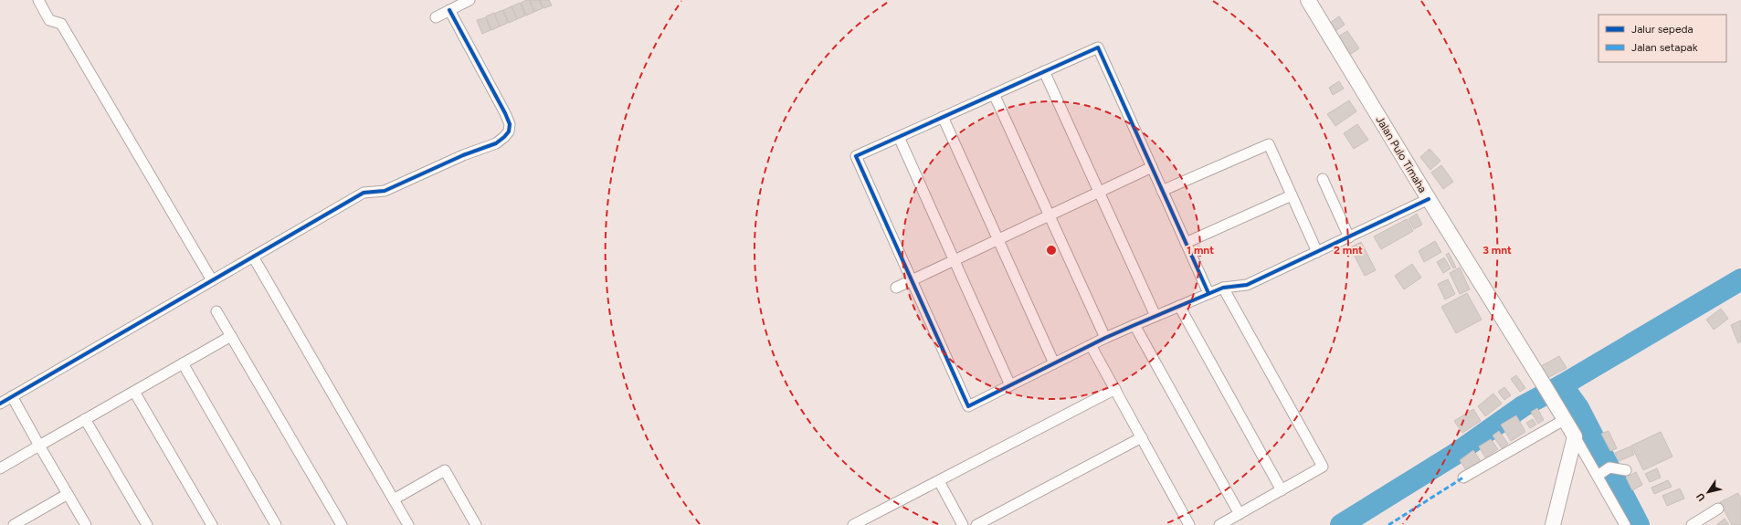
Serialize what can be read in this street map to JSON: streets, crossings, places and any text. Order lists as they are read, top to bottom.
{
  "streets": {
    "street": ["Jalan Pulo Timaha"]
  },
  "legend": ["Jalur sepeda", "Jalan setapak"],
  "north": "bottom left",
  "rings": ["1 mnt", "2 mnt", "3 mnt"]
}
